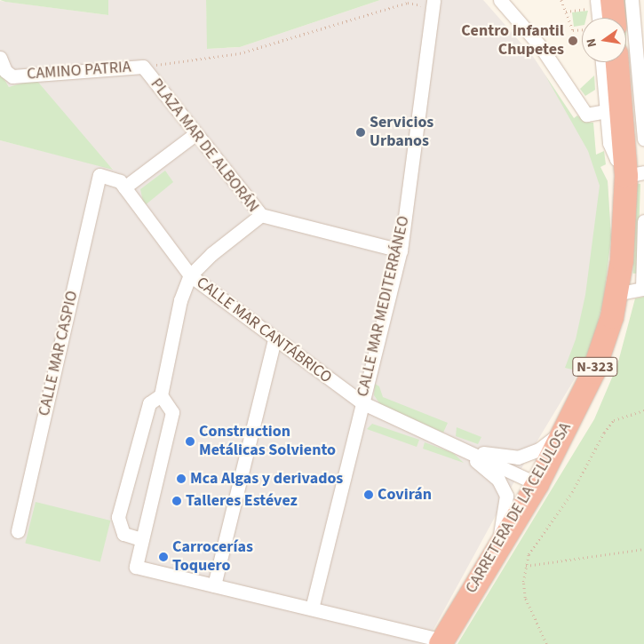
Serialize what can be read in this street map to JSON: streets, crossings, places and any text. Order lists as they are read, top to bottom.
{
  "streets": {
    "highway": ["N-323", "CARRETERA DE LA CELULOSA"],
    "street": [
      "CAMINO PATRIA",
      "PLAZA MAR DE ALBORÁN",
      "CALLE MAR MEDITERRÁNEO",
      "CALLE MAR CANTÁBRICO",
      "CALLE MAR CASPIO"
    ]
  },
  "crossings": [
    ["CAMINO PATRIA", "PLAZA MAR DE ALBORÁN"],
    ["PLAZA MAR DE ALBORÁN", "CALLE MAR CANTÁBRICO"],
    ["CALLE MAR MEDITERRÁNEO", "CALLE MAR CANTÁBRICO"],
    ["CALLE MAR CANTÁBRICO", "CALLE MAR CASPIO"],
    ["CALLE MAR CANTÁBRICO", "CARRETERA DE LA CELULOSA"]
  ],
  "places": [
    "Centro Infantil Chupetes",
    "Servicios Urbanos",
    "Construction Metálicas Solviento",
    "Mca Algas y derivados",
    "Covirán",
    "Talleres Estévez",
    "Carrocerías Toquero"
  ],
  "north": "left"
}
